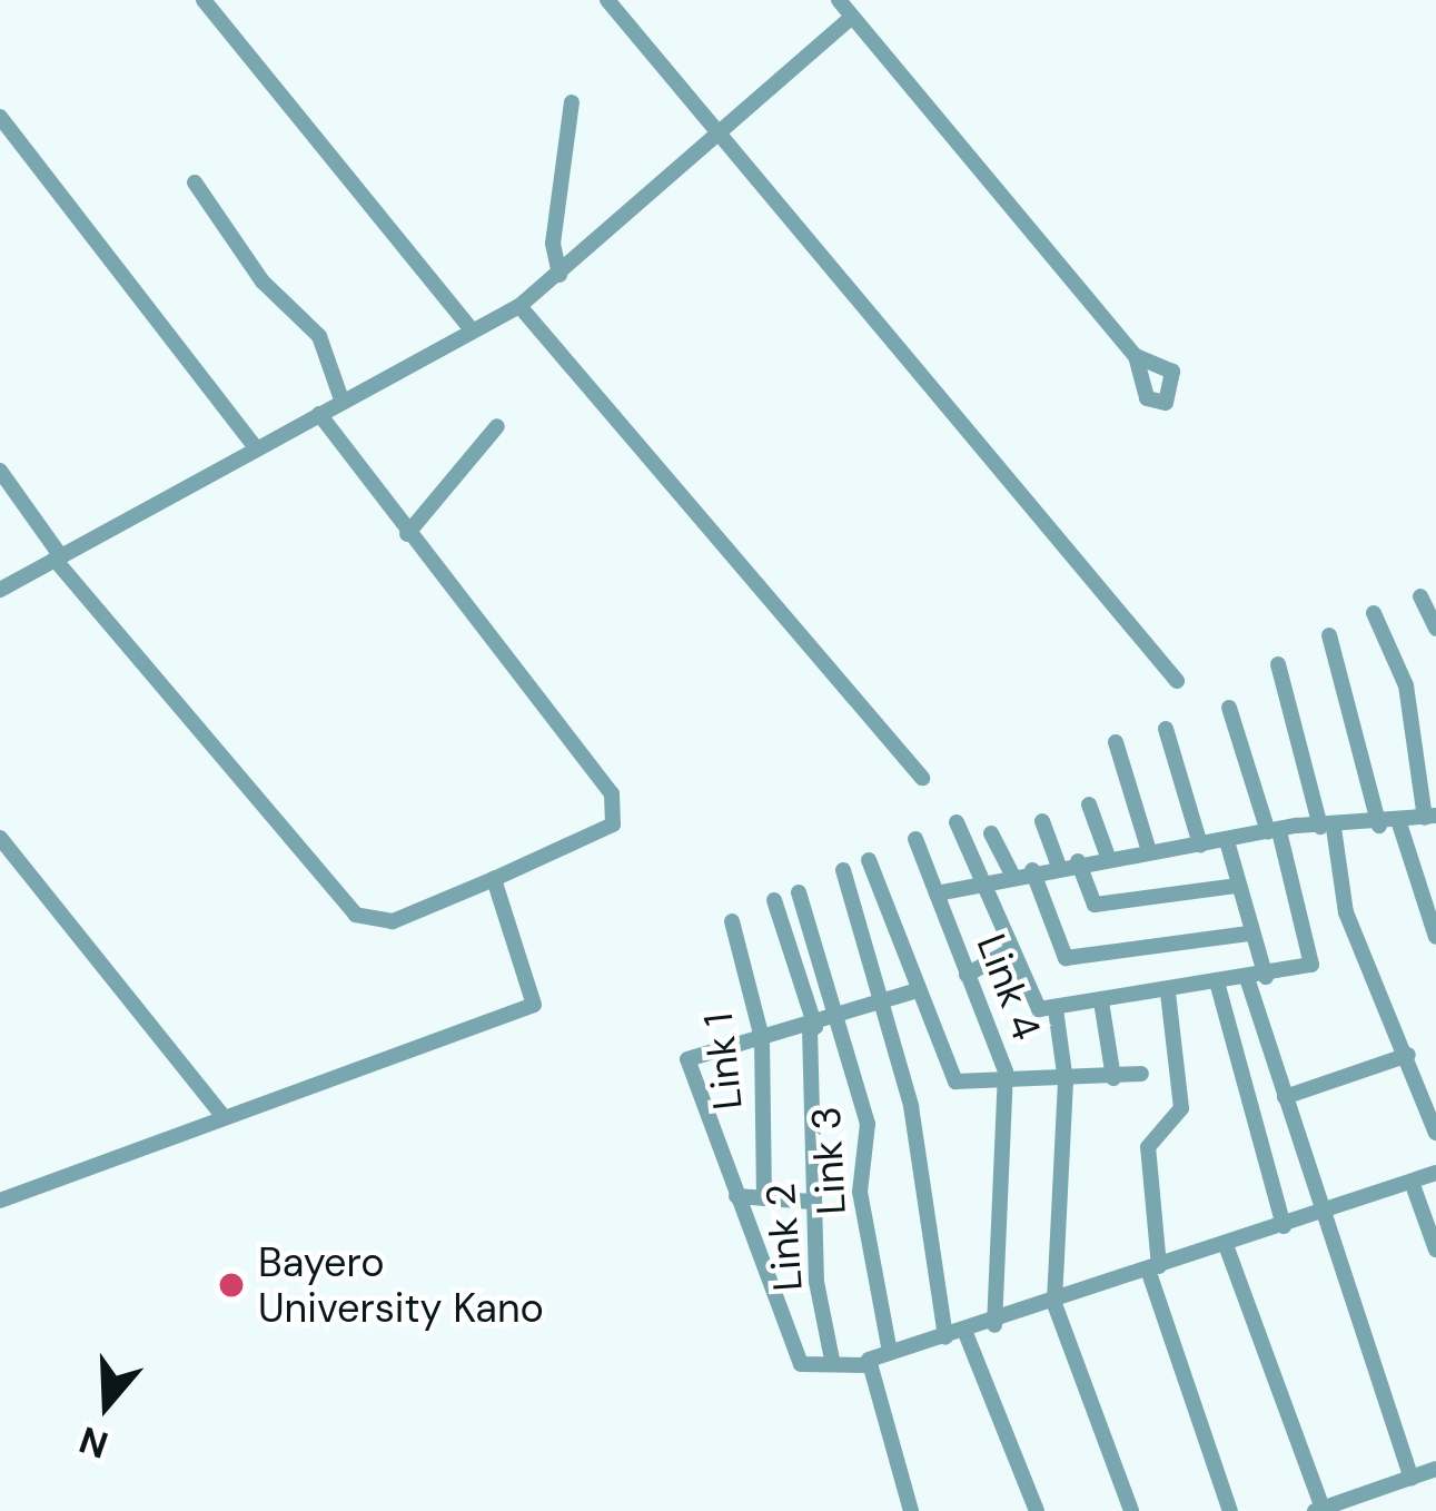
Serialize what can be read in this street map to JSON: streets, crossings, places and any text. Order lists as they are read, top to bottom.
{
  "streets": {
    "street": [
      "Link 4",
      "Link 1",
      "Link 3",
      "Link 2"
    ]
  },
  "places": ["Bayero University Kano"],
  "north": "bottom"
}
